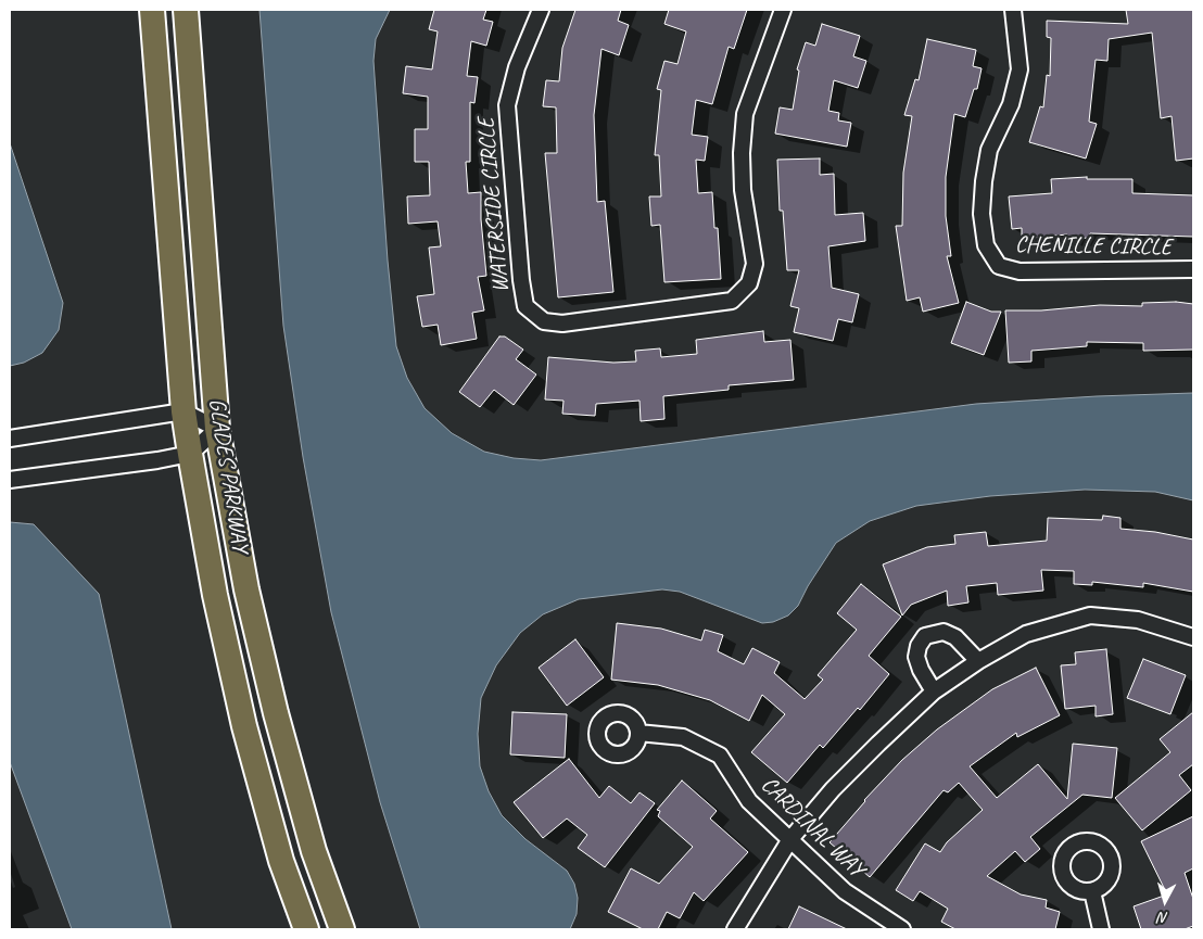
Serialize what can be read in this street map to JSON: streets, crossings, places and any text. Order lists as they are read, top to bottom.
{
  "streets": {
    "main road": ["GLADES PARKWAY"],
    "street": ["WATERSIDE CIRCLE", "CHENILLE CIRCLE", "CARDINAL WAY"]
  },
  "north": "bottom"
}
